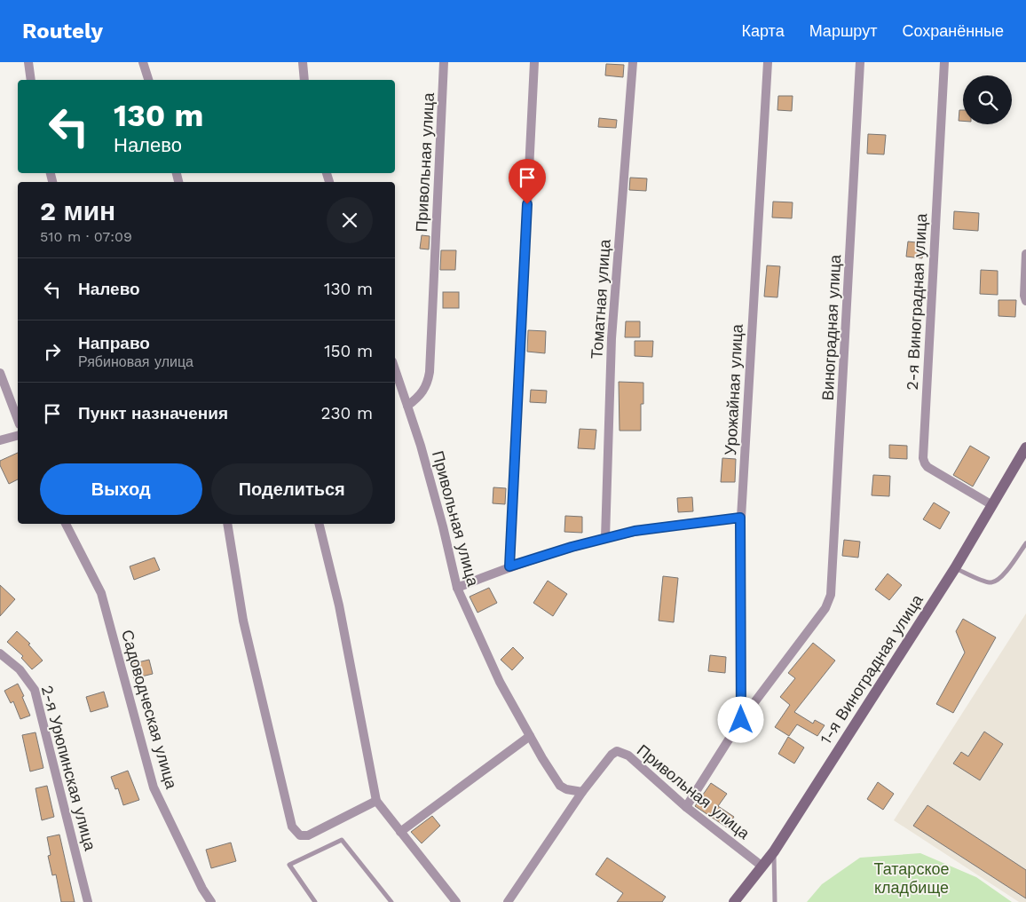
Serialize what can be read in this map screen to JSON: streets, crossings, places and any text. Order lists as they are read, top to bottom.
{
  "streets": {
    "main road": ["1-я Виноградная улица"],
    "street": [
      "Привольная улица",
      "Томатная улица",
      "2-я Виноградная улица",
      "Виноградная улица",
      "Урожайная улица",
      "Садоводческая улица",
      "2-я Урюпинская улица"
    ]
  },
  "crossings": [
    ["Привольная улица", "1-я Виноградная улица"],
    ["2-я Виноградная улица", "1-я Виноградная улица"],
    ["Виноградная улица", "Урожайная улица"]
  ],
  "parks": ["Татарское кладбище"],
  "page": {
    "header": "Routely",
    "nav": ["Карта", "Маршрут", "Сохранённые"],
    "turn": ["130 m", "Налево"],
    "heading": ["2 мин", "510 m · 07:09"],
    "list": [
      {
        "name": "Налево",
        "value": "130 m"
      },
      {
        "name": "Направо",
        "note": "Рябиновая улица",
        "value": "150 m"
      },
      {
        "name": "Пункт назначения",
        "value": "230 m"
      }
    ],
    "buttons": ["Выход", "Поделиться"]
  }
}
